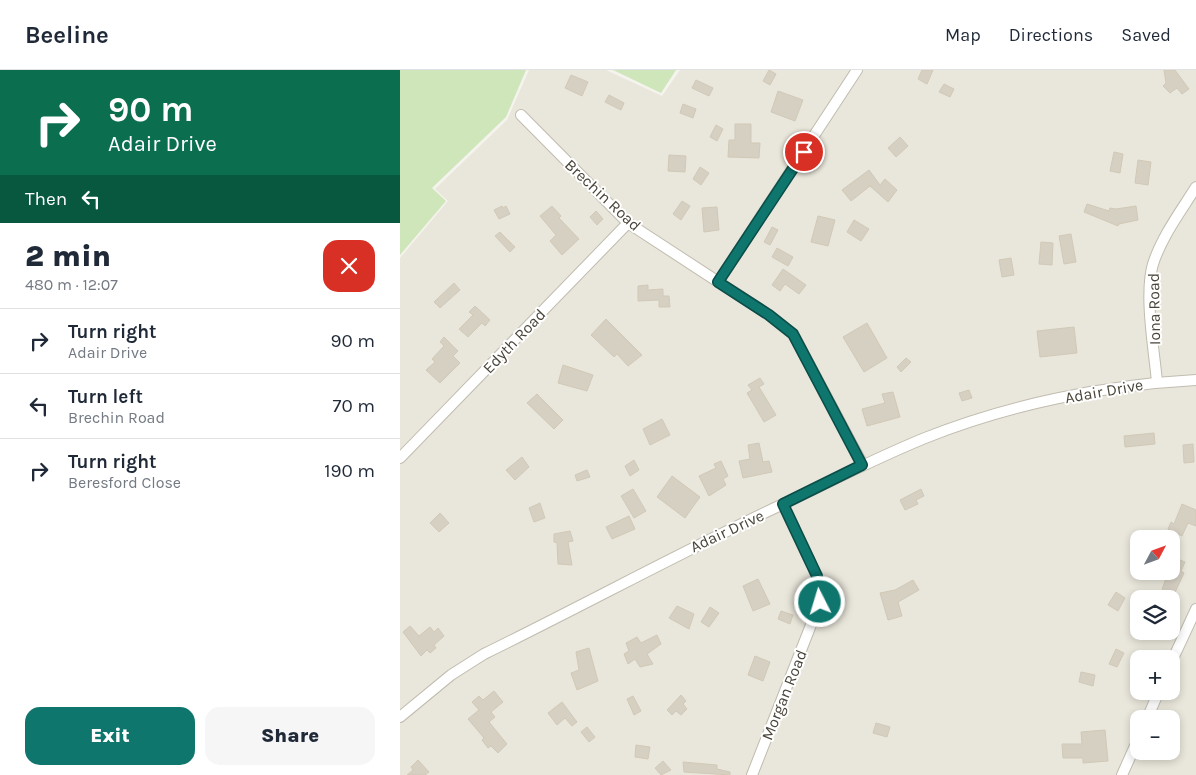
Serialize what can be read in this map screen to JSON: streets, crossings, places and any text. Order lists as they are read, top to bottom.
{
  "streets": {
    "street": [
      "Brechin Road",
      "Iona Road",
      "Edyth Road",
      "Adair Drive",
      "Morgan Road"
    ]
  },
  "crossings": [
    ["Brechin Road", "Edyth Road"],
    ["Brechin Road", "Adair Drive"],
    ["Iona Road", "Adair Drive"],
    ["Adair Drive", "Morgan Road"]
  ],
  "north": "top right",
  "page": {
    "header": "Beeline",
    "nav": ["Map", "Directions", "Saved"],
    "turn": ["90 m", "Adair Drive"],
    "then": "Then",
    "heading": ["2 min", "480 m · 12:07"],
    "list": [
      {
        "name": "Turn right",
        "note": "Adair Drive",
        "value": "90 m"
      },
      {
        "name": "Turn left",
        "note": "Brechin Road",
        "value": "70 m"
      },
      {
        "name": "Turn right",
        "note": "Beresford Close",
        "value": "190 m"
      }
    ],
    "map_buttons": ["+", "−"],
    "buttons": ["Exit", "Share"]
  }
}
